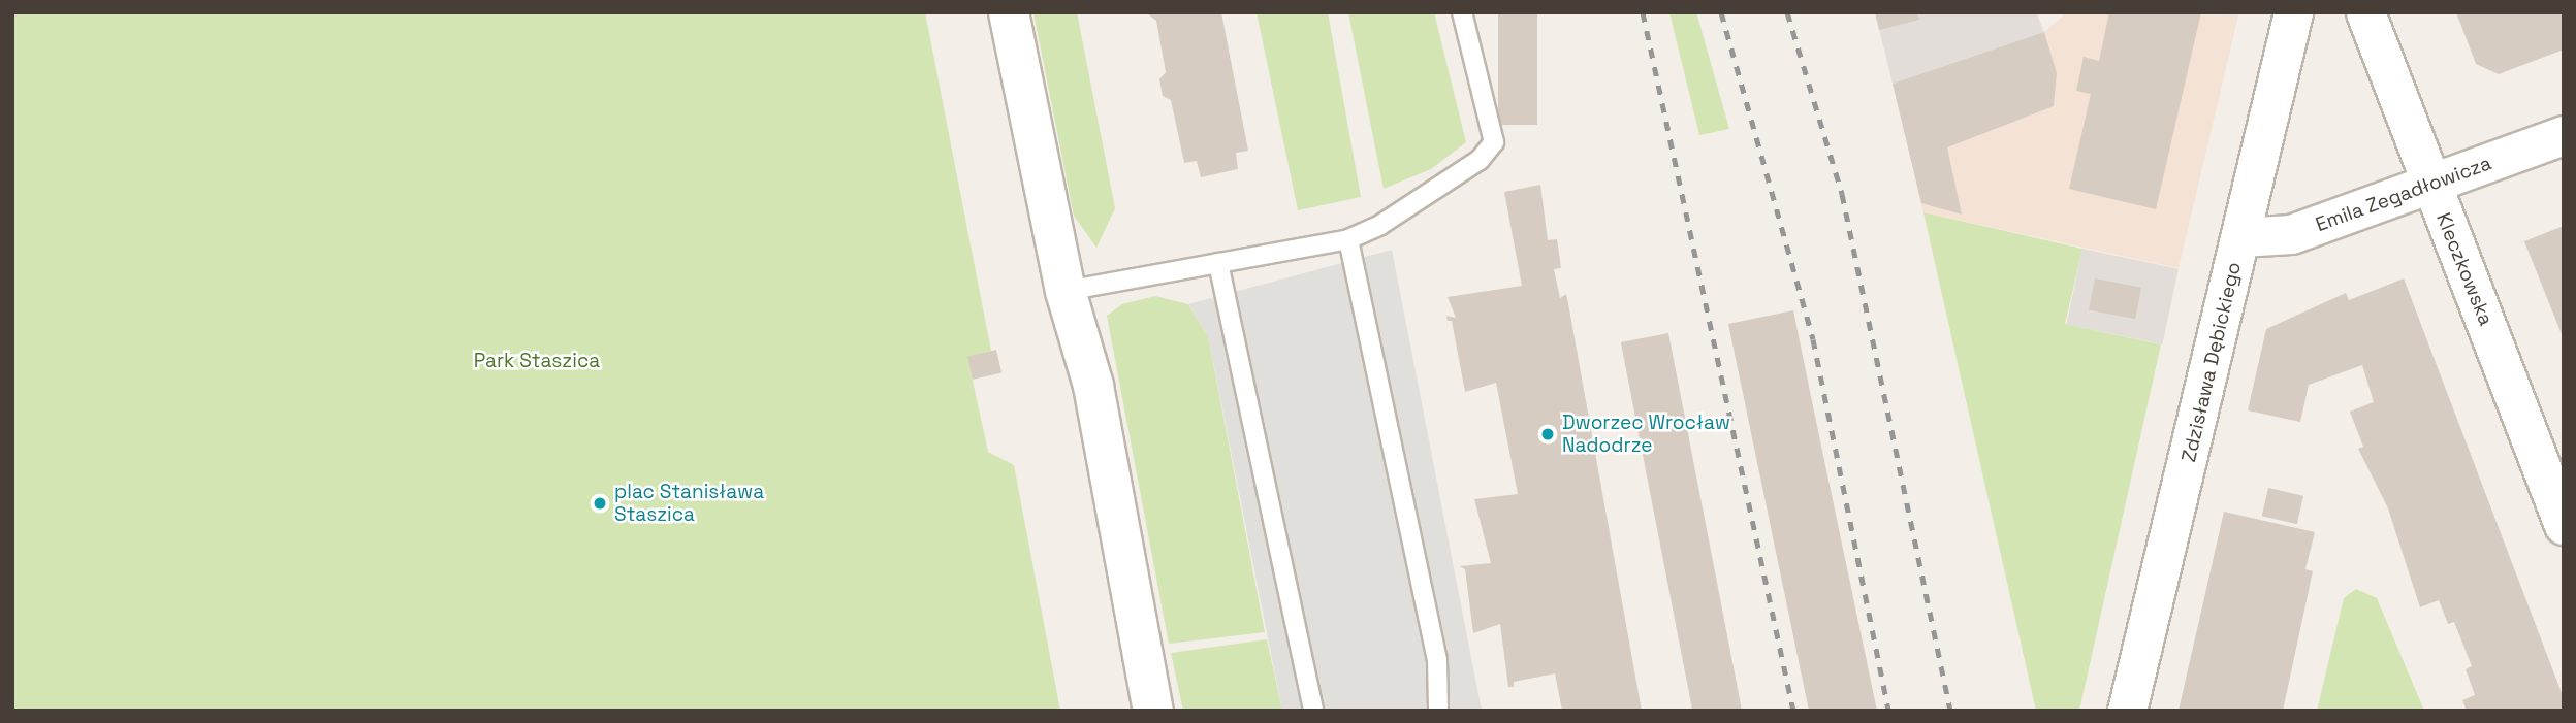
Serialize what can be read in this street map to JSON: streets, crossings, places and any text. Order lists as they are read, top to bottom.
{
  "streets": {
    "street": ["Emila Zegadłowicza", "Kleczkowska", "Zdzisława Dębickiego"]
  },
  "crossings": [
    ["Emila Zegadłowicza", "Kleczkowska"],
    ["Emila Zegadłowicza", "Zdzisława Dębickiego"]
  ],
  "parks": ["Park Staszica"],
  "places": ["Dworzec Wrocław Nadodrze", "plac Stanisława Staszica"]
}
